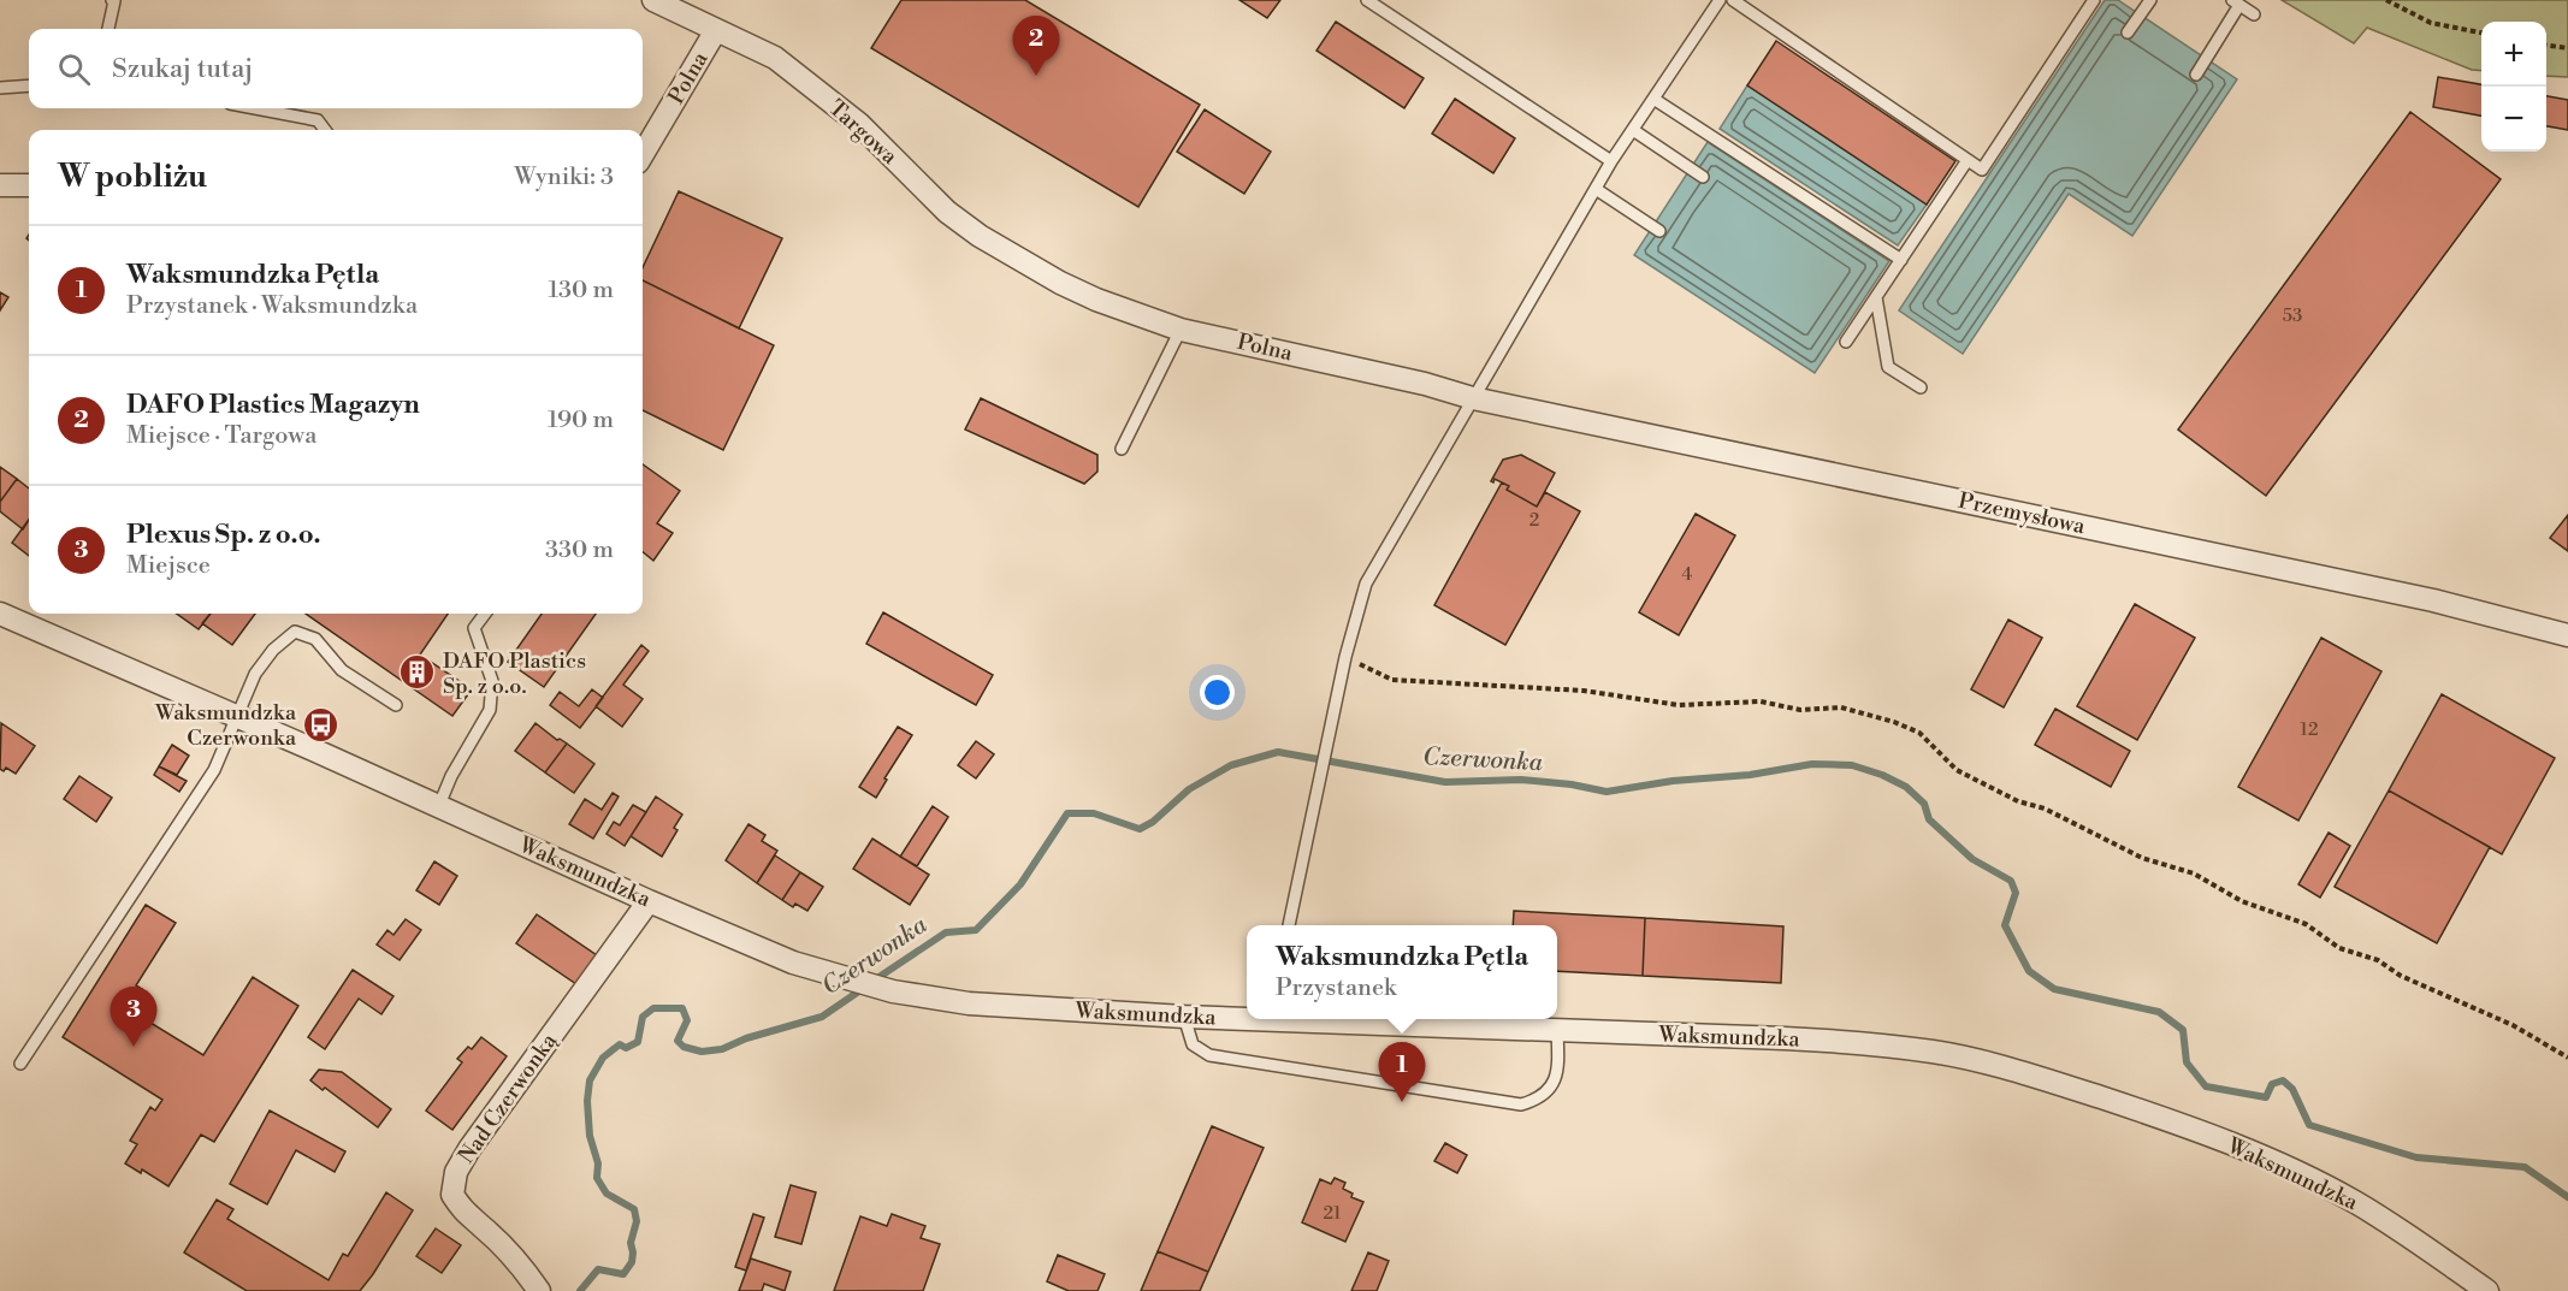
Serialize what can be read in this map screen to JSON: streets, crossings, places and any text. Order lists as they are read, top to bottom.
{
  "streets": {
    "street": [
      "Polna",
      "Targowa",
      "Przemysłowa",
      "Waksmundzka",
      "Nad Czerwonką"
    ]
  },
  "crossings": [
    ["Polna", "Targowa"],
    ["Polna", "Przemysłowa"],
    ["Waksmundzka", "Nad Czerwonką"]
  ],
  "water": ["Czerwonka"],
  "places": {
    "building": ["DAFO Plastics Sp. z o.o."],
    "bus stop": ["Waksmundzka Czerwonka"]
  },
  "house_numbers": [
    "53",
    "2",
    "4",
    "12",
    "21"
  ],
  "page": {
    "pins": ["2", "3", "1"],
    "map_buttons": ["+", "−"],
    "search": "Szukaj tutaj",
    "heading": ["W pobliżu", "Wyniki: 3"],
    "list": [
      {
        "mark": "1",
        "name": "Waksmundzka Pętla",
        "note": "Przystanek · Waksmundzka",
        "value": "130 m"
      },
      {
        "mark": "2",
        "name": "DAFO Plastics Magazyn",
        "note": "Miejsce · Targowa",
        "value": "190 m"
      },
      {
        "mark": "3",
        "name": "Plexus Sp. z o.o.",
        "note": "Miejsce",
        "value": "330 m"
      }
    ],
    "popup": ["Waksmundzka Pętla", "Przystanek"]
  }
}
